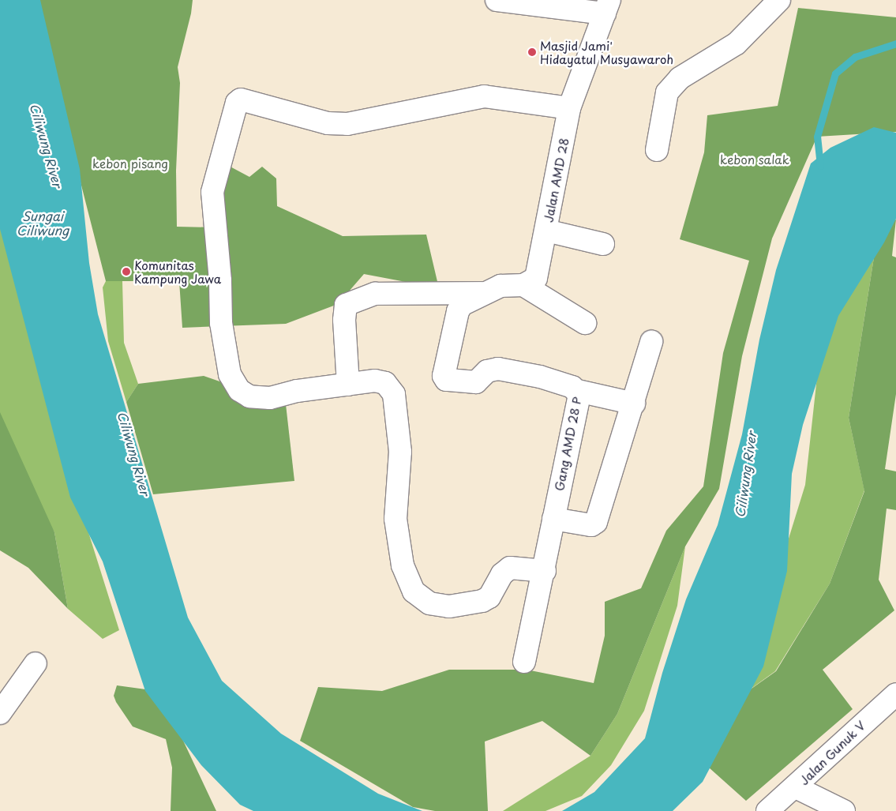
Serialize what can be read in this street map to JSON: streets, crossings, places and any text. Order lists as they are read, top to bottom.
{
  "streets": {
    "street": ["Jalan AMD 28", "Gang AMD 28 P", "Jalan Gunuk V"]
  },
  "water": ["Ciliwung River", "Sungai Ciliwung"],
  "parks": ["kebon salak", "kebon pisang"],
  "places": ["Masjid Jami' Hidayatul Musyawaroh", "Komunitas Kampung Jawa"]
}
